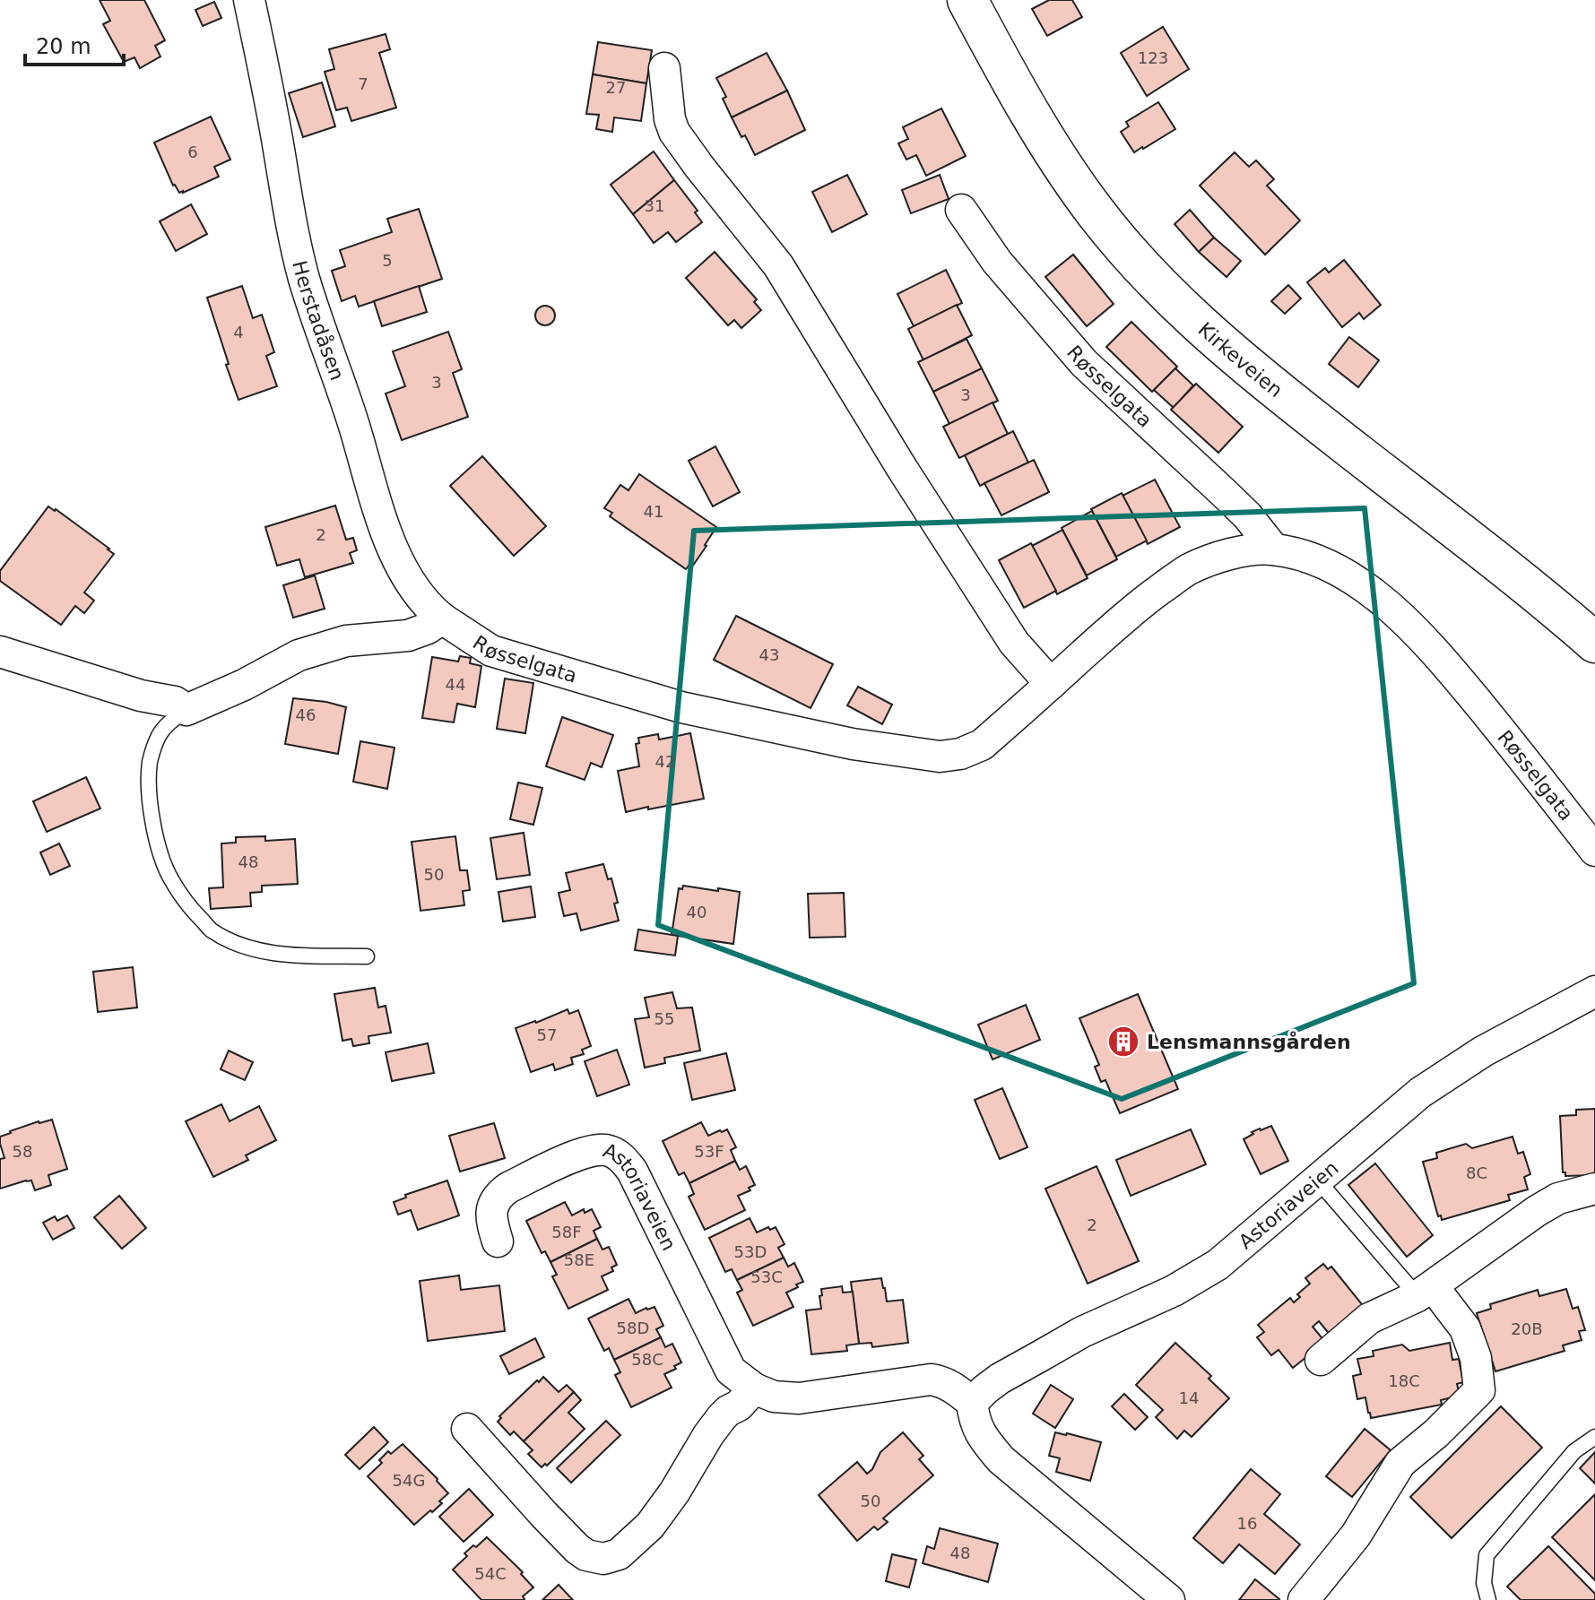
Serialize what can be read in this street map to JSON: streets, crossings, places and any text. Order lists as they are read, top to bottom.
{
  "streets": {
    "main road": ["Kirkeveien"],
    "street": ["Herstadåsen", "Røsselgata", "Astoriaveien"]
  },
  "crossings": [
    ["Herstadåsen", "Røsselgata"]
  ],
  "places": {
    "building": ["Lensmannsgården"]
  },
  "house_numbers": [
    "123",
    "7",
    "27",
    "6",
    "31",
    "5",
    "4",
    "3",
    "3",
    "41",
    "2",
    "43",
    "44",
    "46",
    "42",
    "48",
    "50",
    "40",
    "55",
    "57",
    "58",
    "53F",
    "8C",
    "2",
    "58F",
    "53D",
    "58E",
    "53C",
    "58D",
    "20B",
    "58C",
    "18C",
    "14",
    "54G",
    "50",
    "16",
    "48",
    "54C"
  ],
  "scale_bar": "20 m"
}
